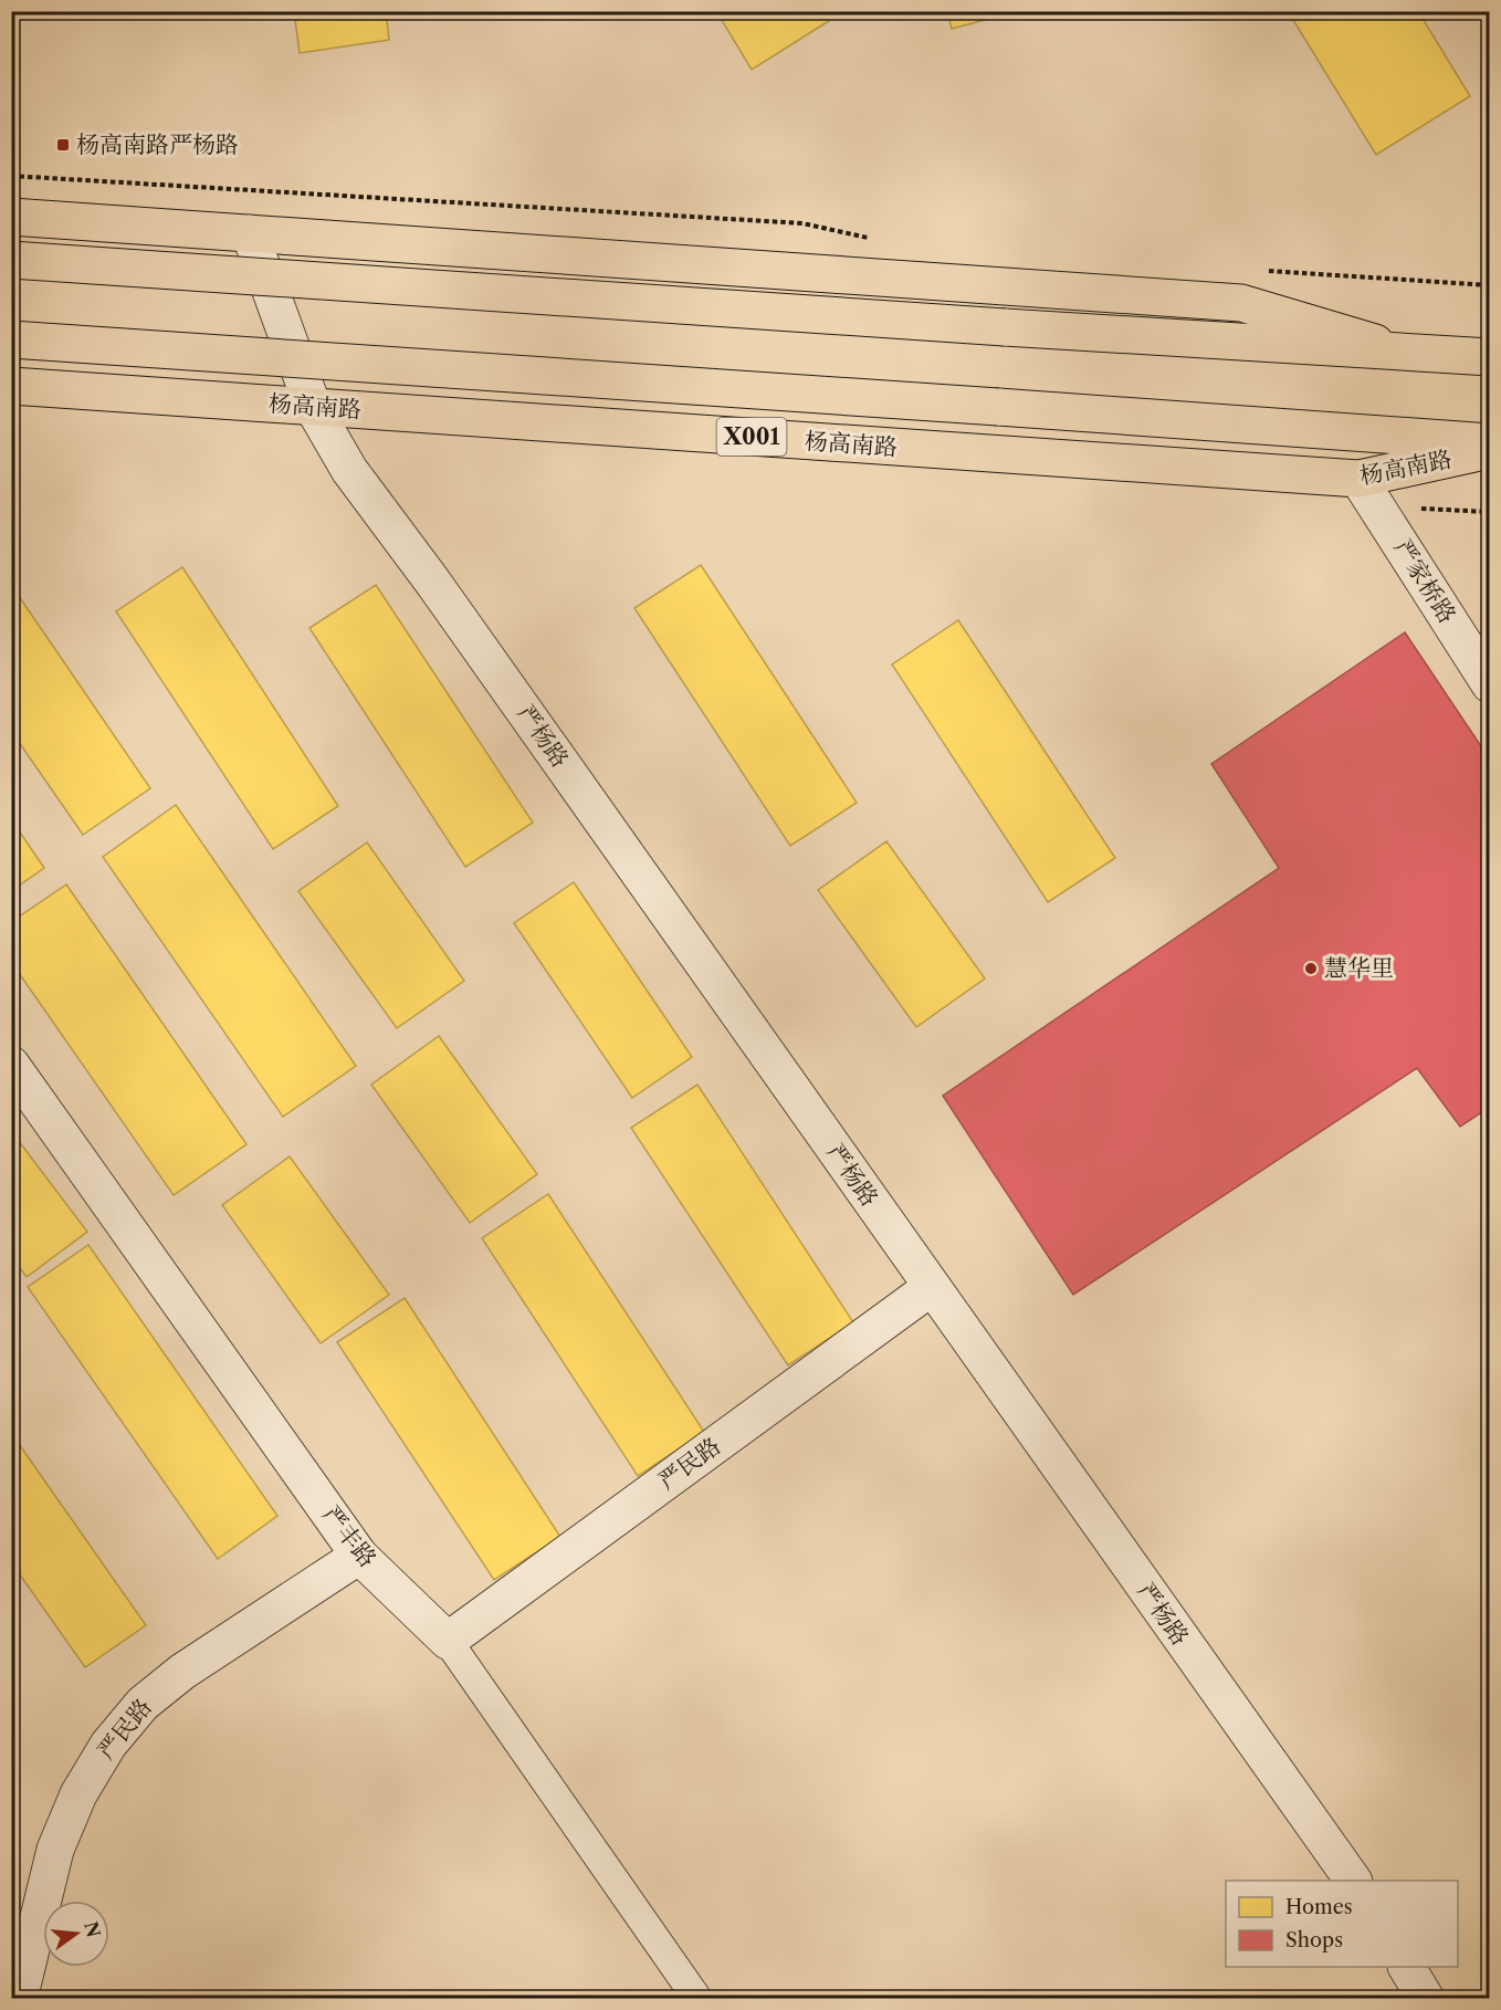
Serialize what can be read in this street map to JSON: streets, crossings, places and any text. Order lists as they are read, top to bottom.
{
  "streets": {
    "main road": ["杨高南路", "X001"],
    "street": [
      "严家桥路",
      "严杨路",
      "严民路",
      "严丰路"
    ]
  },
  "crossings": [
    ["杨高南路", "严家桥路"],
    ["杨高南路", "严杨路"],
    ["严杨路", "严民路"],
    ["严民路", "严丰路"]
  ],
  "places": {
    "transit": ["杨高南路严杨路"],
    "other": ["慧华里"]
  },
  "legend": ["Homes", "Shops"],
  "north": "right"
}
